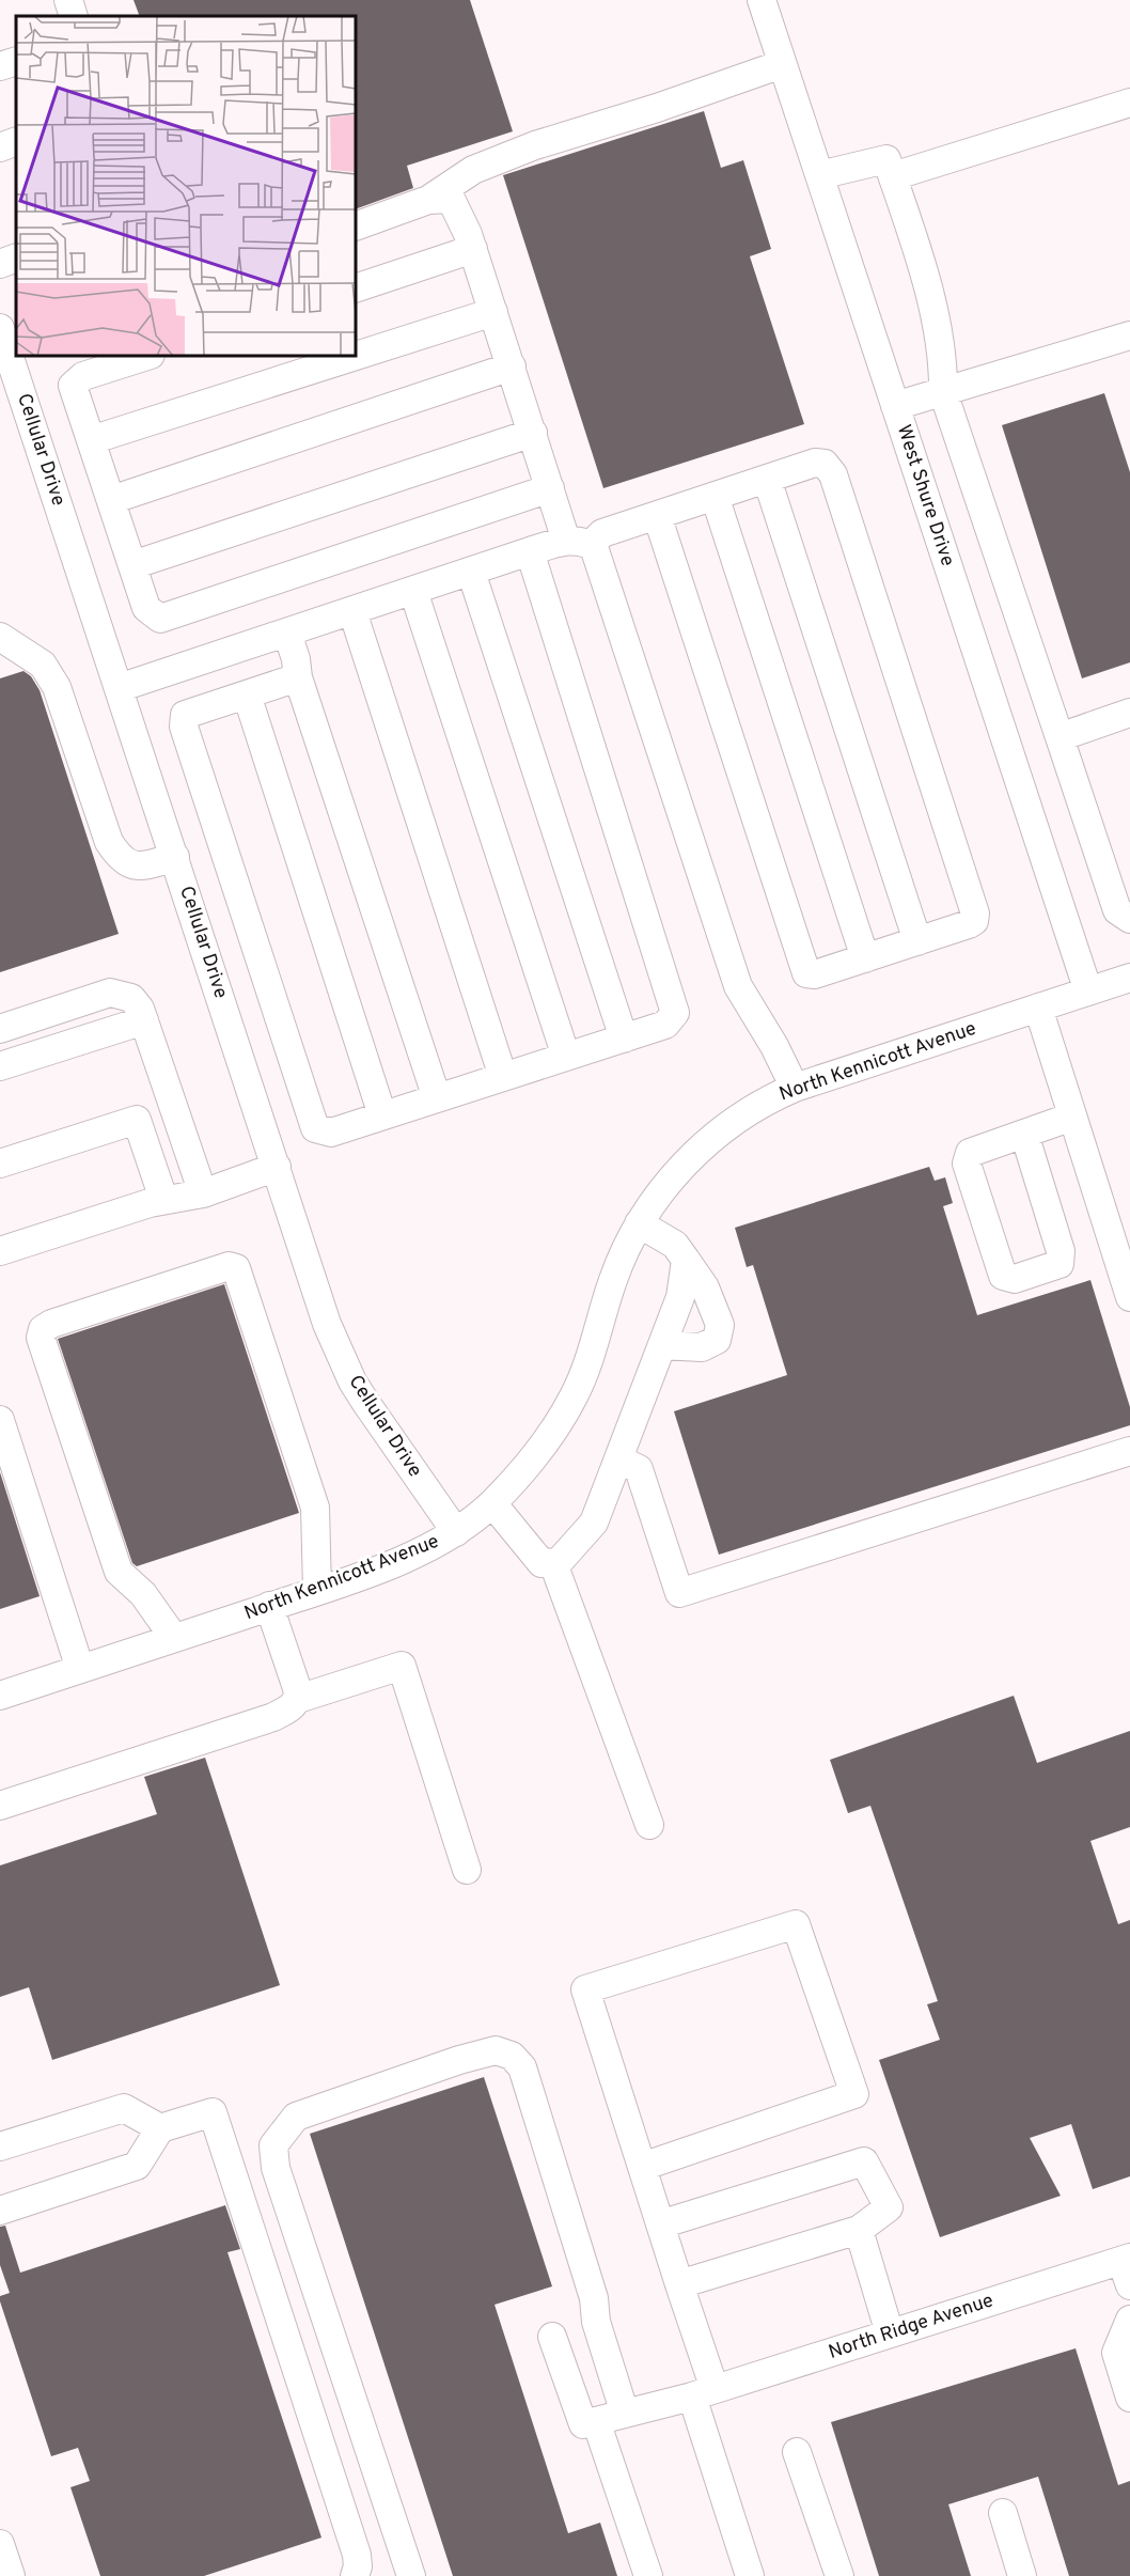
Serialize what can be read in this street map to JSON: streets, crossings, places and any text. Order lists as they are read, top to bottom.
{
  "streets": {
    "street": [
      "Cellular Drive",
      "West Shure Drive",
      "North Kennicott Avenue",
      "North Ridge Avenue"
    ]
  },
  "crossings": [
    ["Cellular Drive", "North Kennicott Avenue"],
    ["West Shure Drive", "North Kennicott Avenue"]
  ]
}
